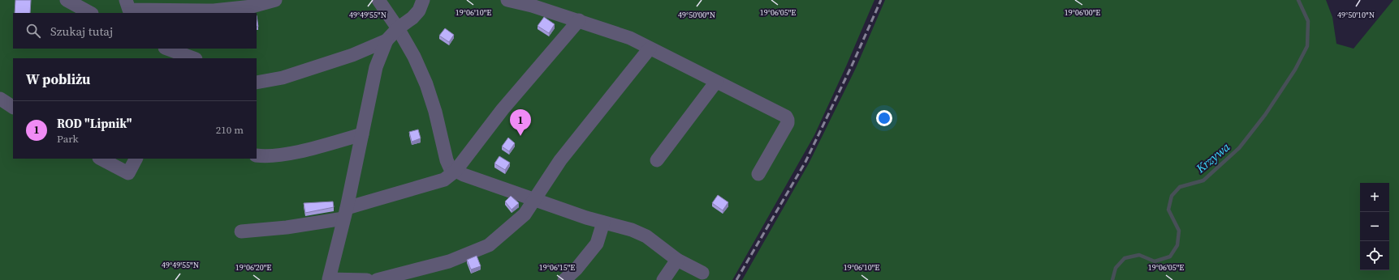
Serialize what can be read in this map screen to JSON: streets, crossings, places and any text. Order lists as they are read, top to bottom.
{
  "water": ["Krzywa"],
  "page": {
    "search": "Szukaj tutaj",
    "heading": "W pobliżu",
    "list": [
      {
        "mark": "1",
        "name": "ROD \"Lipnik\"",
        "note": "Park",
        "value": "210 m"
      }
    ],
    "pins": "1",
    "map_buttons": ["+", "−"]
  },
  "coordinates": [
    "19°06'10\"E",
    "19°06'05\"E",
    "19°06'00\"E",
    "49°49'55\"N",
    "49°50'00\"N",
    "49°50'10\"N",
    "19°06'20\"E",
    "19°06'15\"E"
  ]
}
